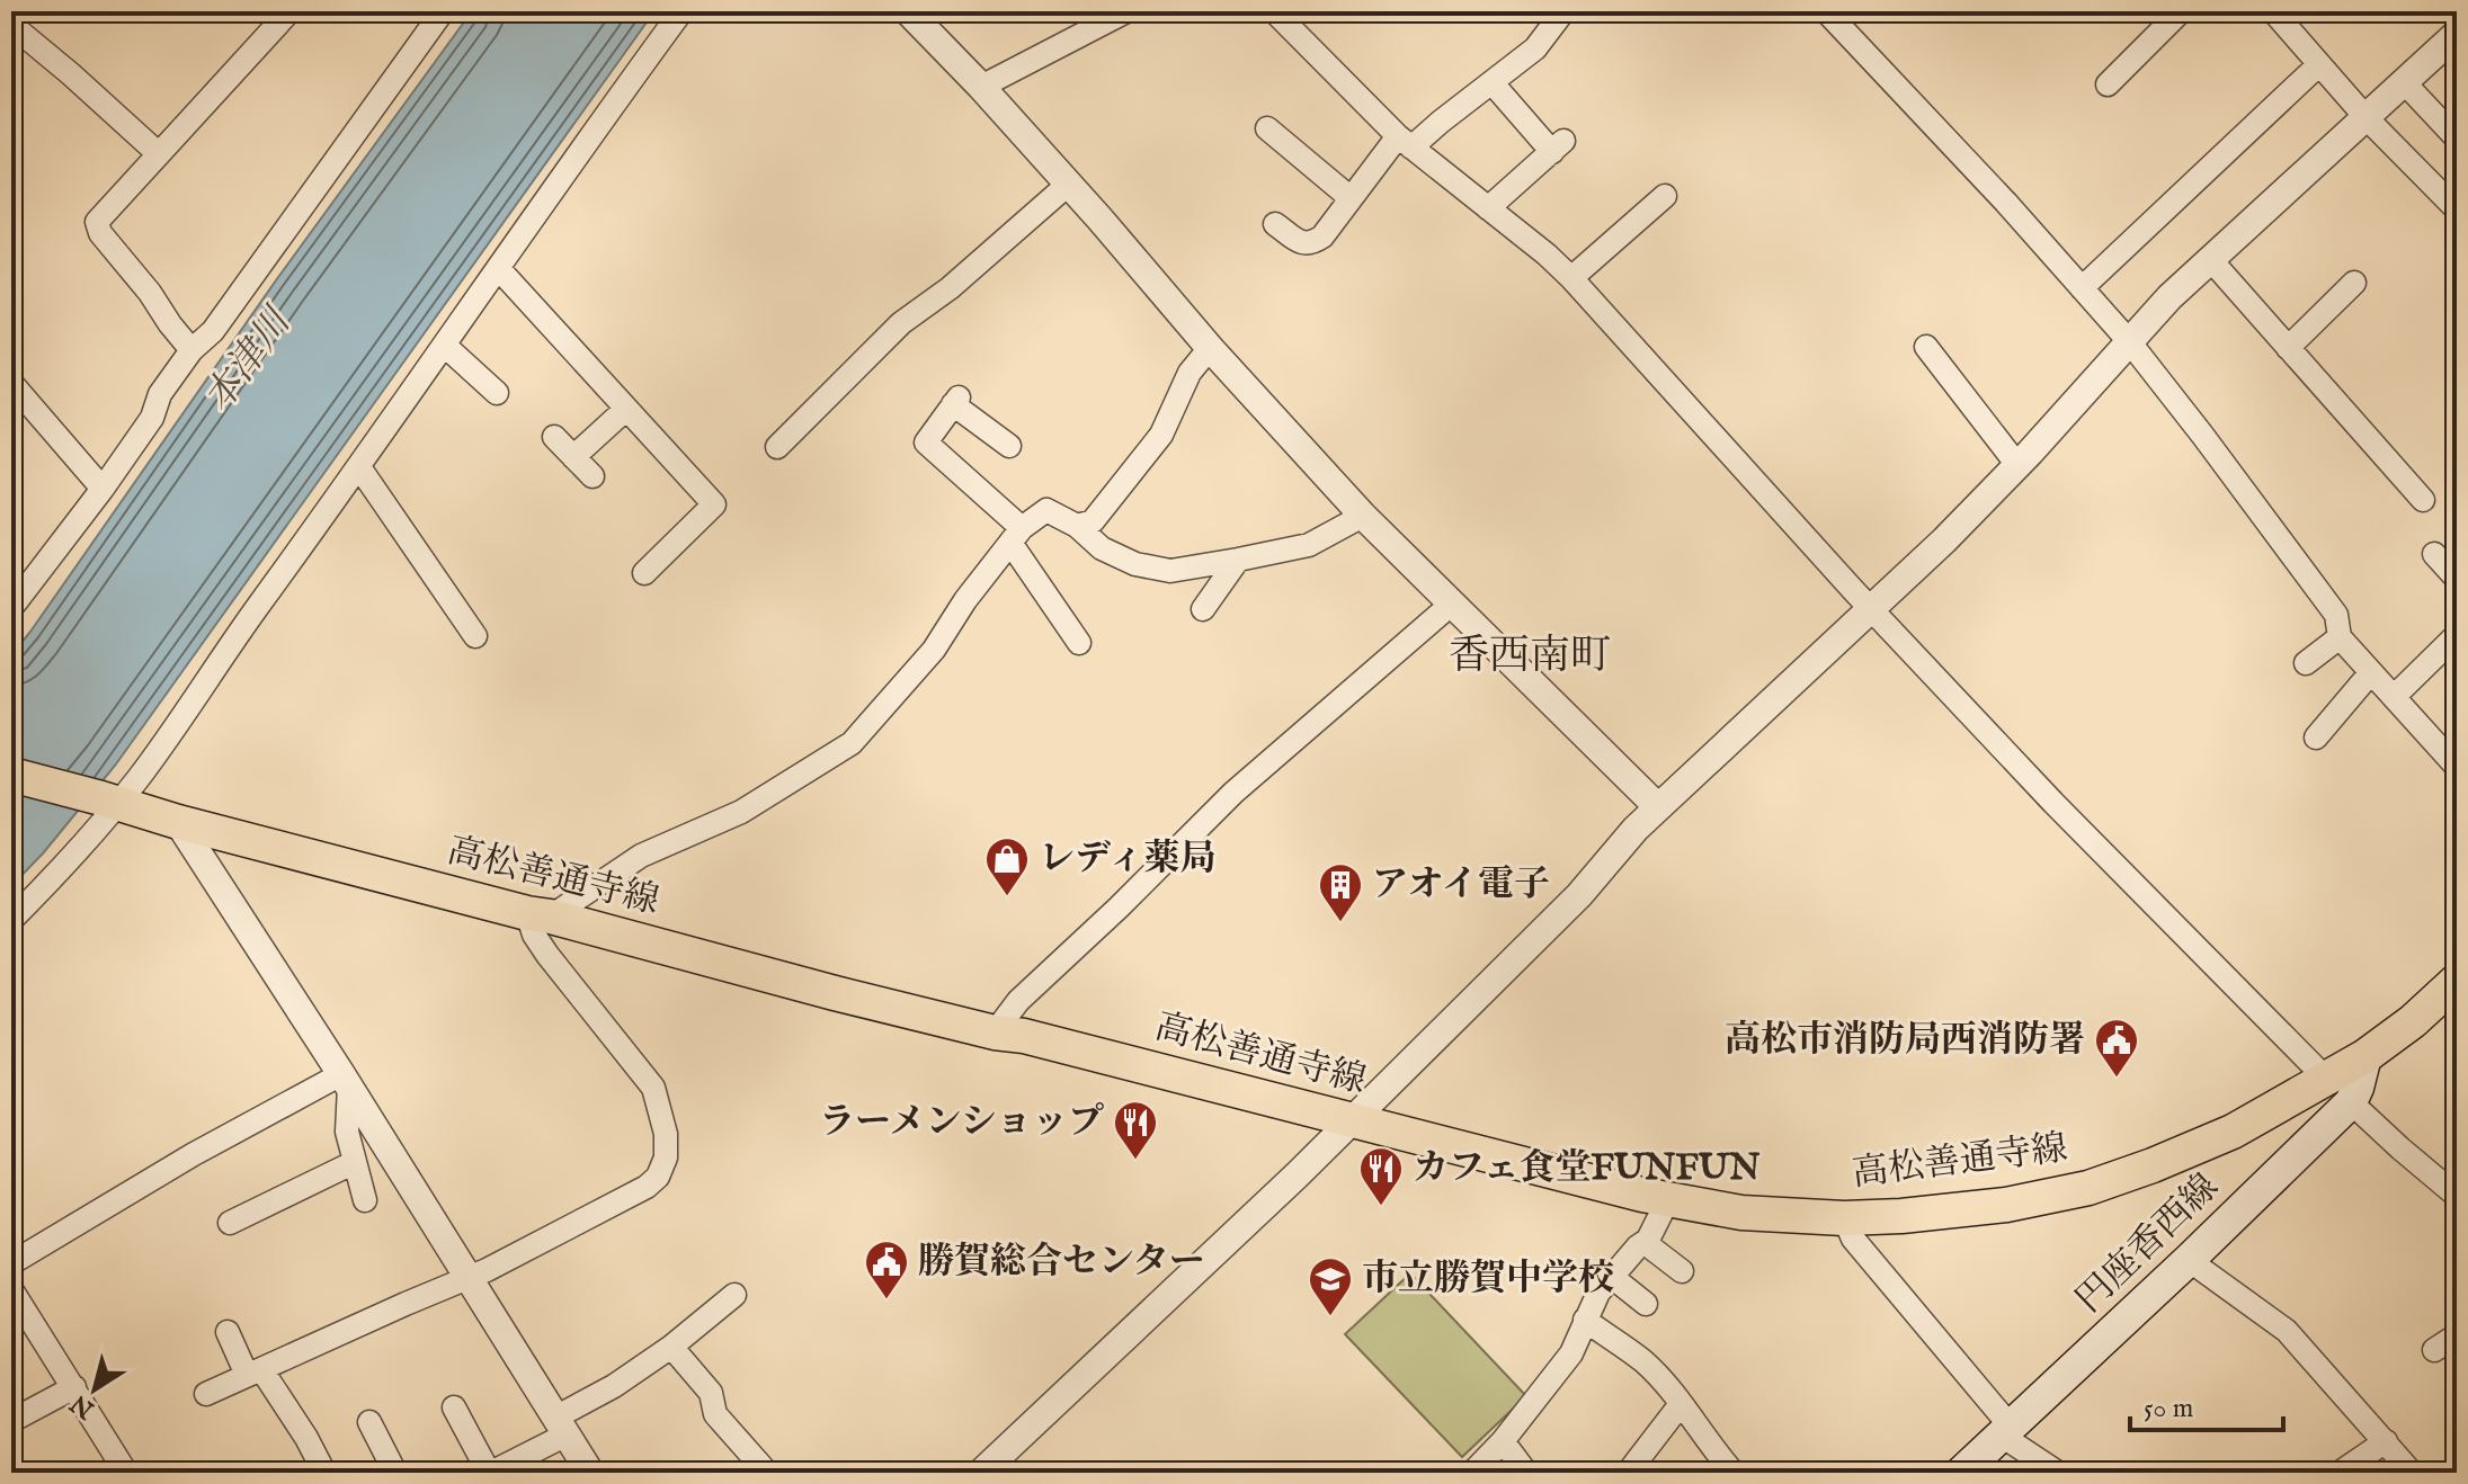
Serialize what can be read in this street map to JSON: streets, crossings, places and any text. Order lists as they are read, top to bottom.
{
  "streets": {
    "main road": ["高松善通寺線", "円座香西線"]
  },
  "crossings": [
    ["高松善通寺線", "円座香西線"]
  ],
  "districts": ["香西南町"],
  "water": ["本津川"],
  "places": {
    "shop": ["レディ薬局"],
    "building": ["アオイ電子"],
    "public building": ["高松市消防局西消防署", "勝賀総合センター"],
    "restaurant": ["ラーメンショップ", "カフェ食堂FUNFUN"],
    "school or university": ["市立勝賀中学校"]
  },
  "scale_bar": "50 m",
  "north": "bottom left"
}
